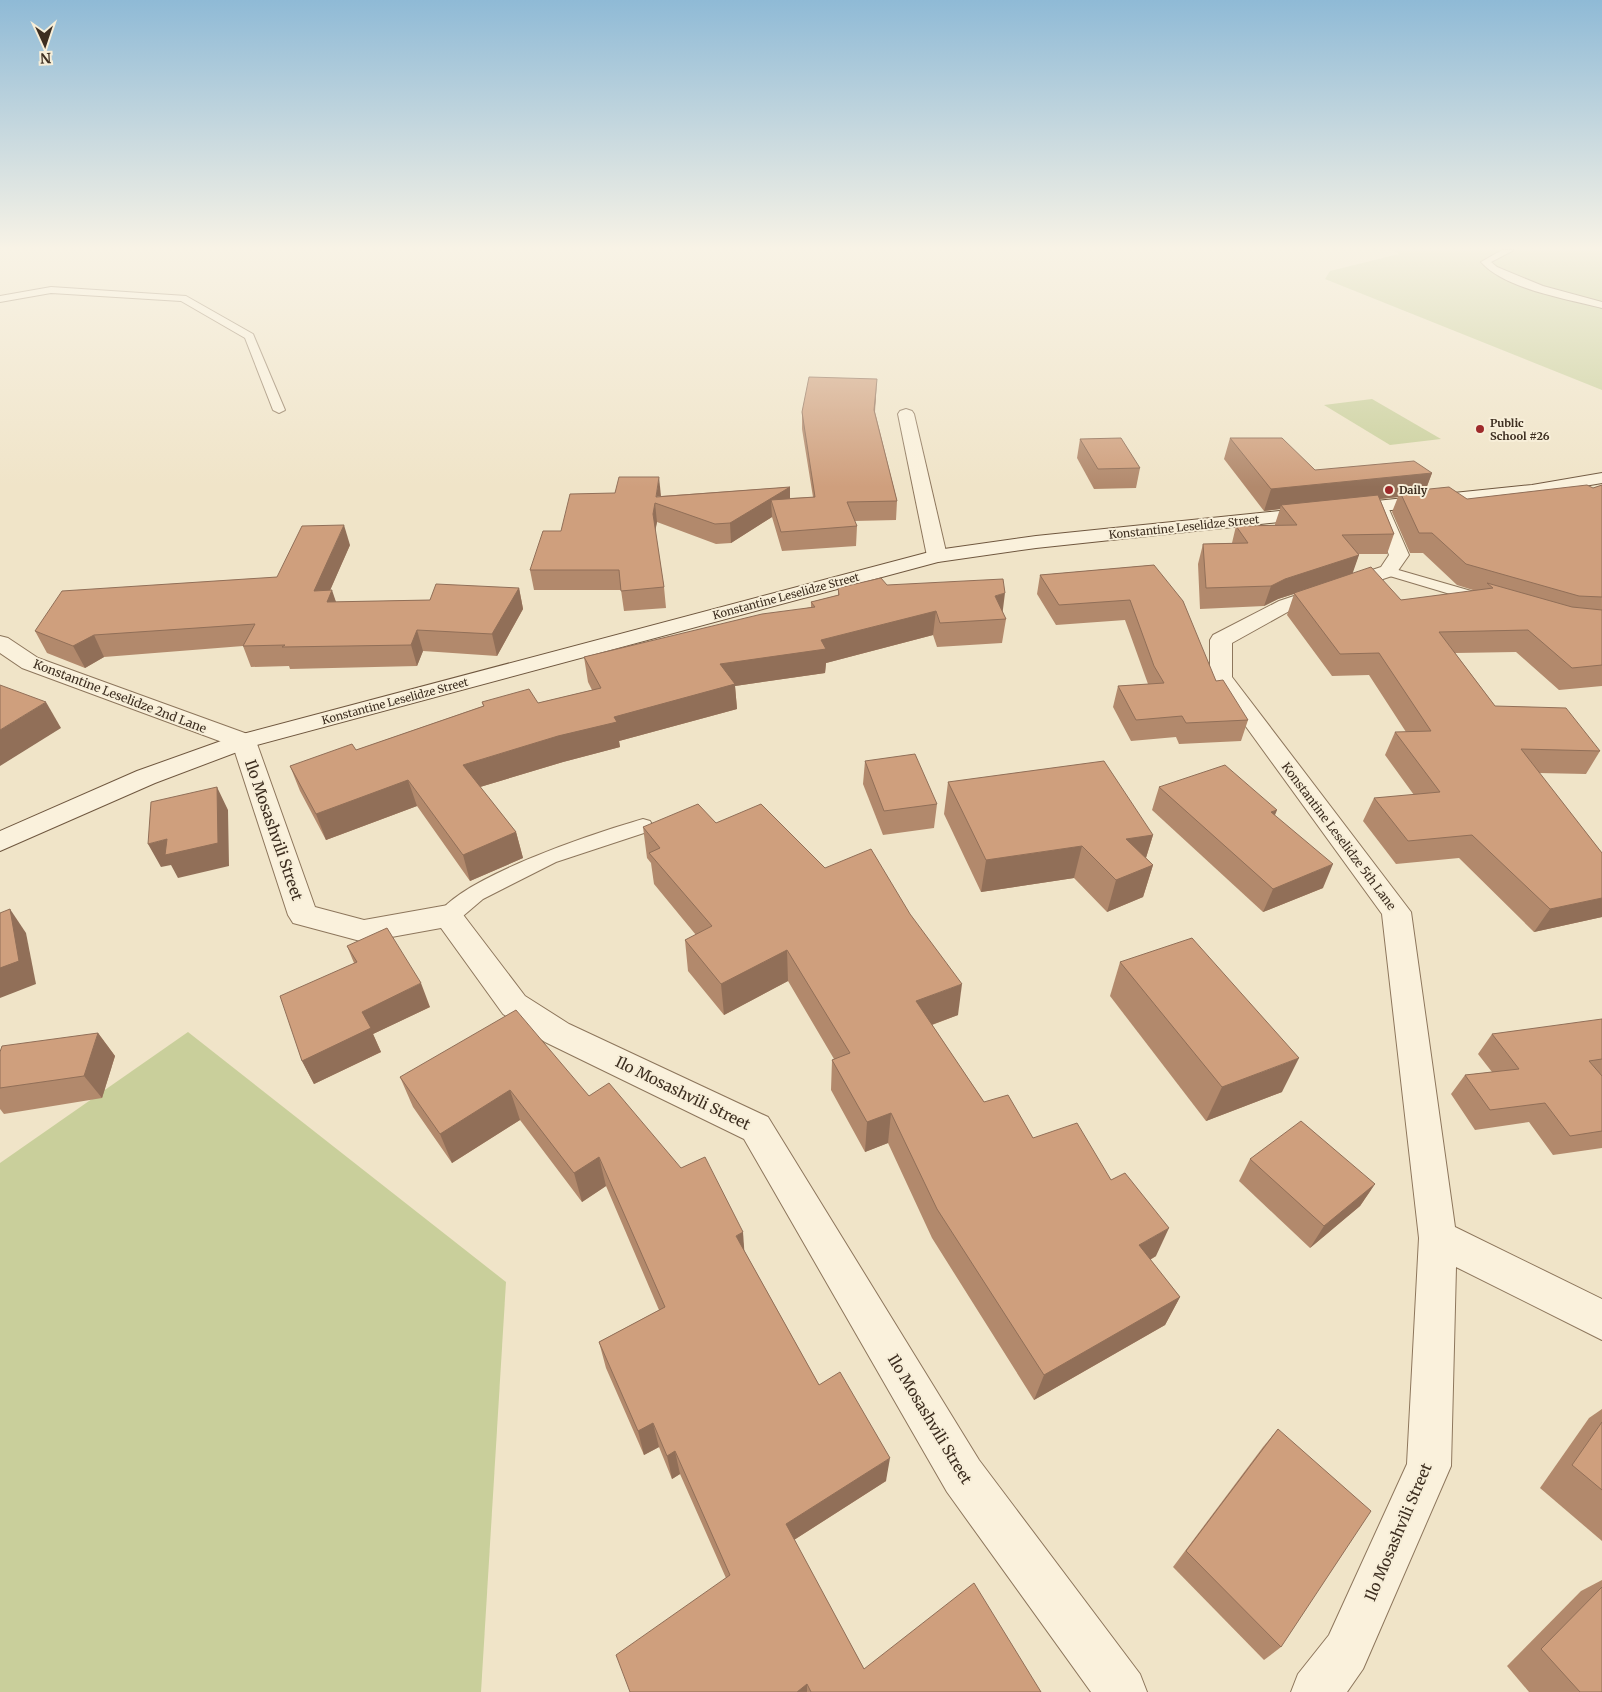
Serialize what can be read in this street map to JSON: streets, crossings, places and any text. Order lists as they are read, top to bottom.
{
  "streets": {
    "street": [
      "Konstantine Leselidze Street",
      "Konstantine Leselidze 2nd Lane",
      "Ilo Mosashvili Street",
      "Konstantine Leselidze 5th Lane"
    ]
  },
  "crossings": [
    ["Konstantine Leselidze Street", "Konstantine Leselidze 2nd Lane"],
    ["Konstantine Leselidze Street", "Ilo Mosashvili Street"],
    ["Konstantine Leselidze 2nd Lane", "Ilo Mosashvili Street"],
    ["Ilo Mosashvili Street", "Konstantine Leselidze 5th Lane"]
  ],
  "places": ["Public School #26", "Daily"],
  "north": "bottom"
}
